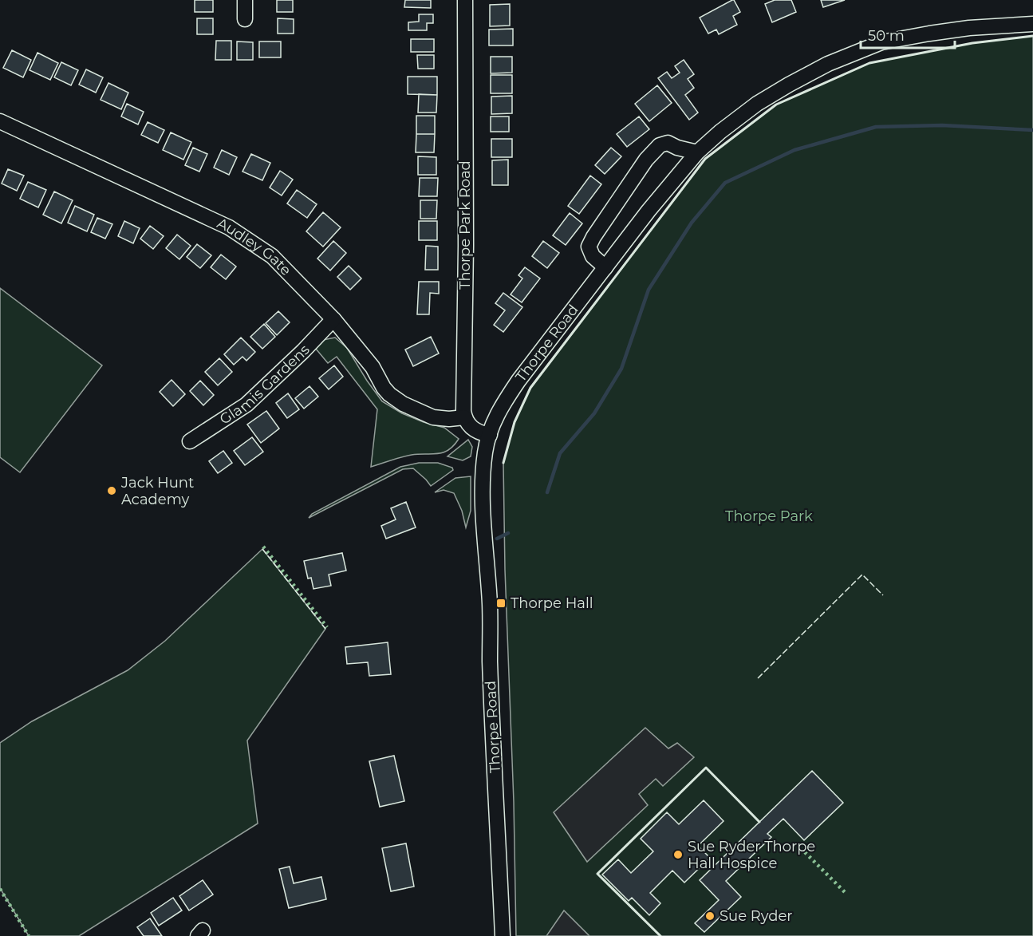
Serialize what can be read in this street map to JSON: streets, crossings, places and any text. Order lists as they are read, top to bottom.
{
  "streets": {
    "street": [
      "Thorpe Park Road",
      "Audley Gate",
      "Thorpe Road",
      "Glamis Gardens"
    ]
  },
  "crossings": [
    ["Thorpe Park Road", "Audley Gate"],
    ["Audley Gate", "Glamis Gardens"]
  ],
  "parks": ["Thorpe Park"],
  "places": {
    "other": ["Jack Hunt Academy", "Sue Ryder Thorpe Hall Hospice", "Sue Ryder"],
    "transit": ["Thorpe Hall"]
  },
  "scale_bar": "50 m"
}
